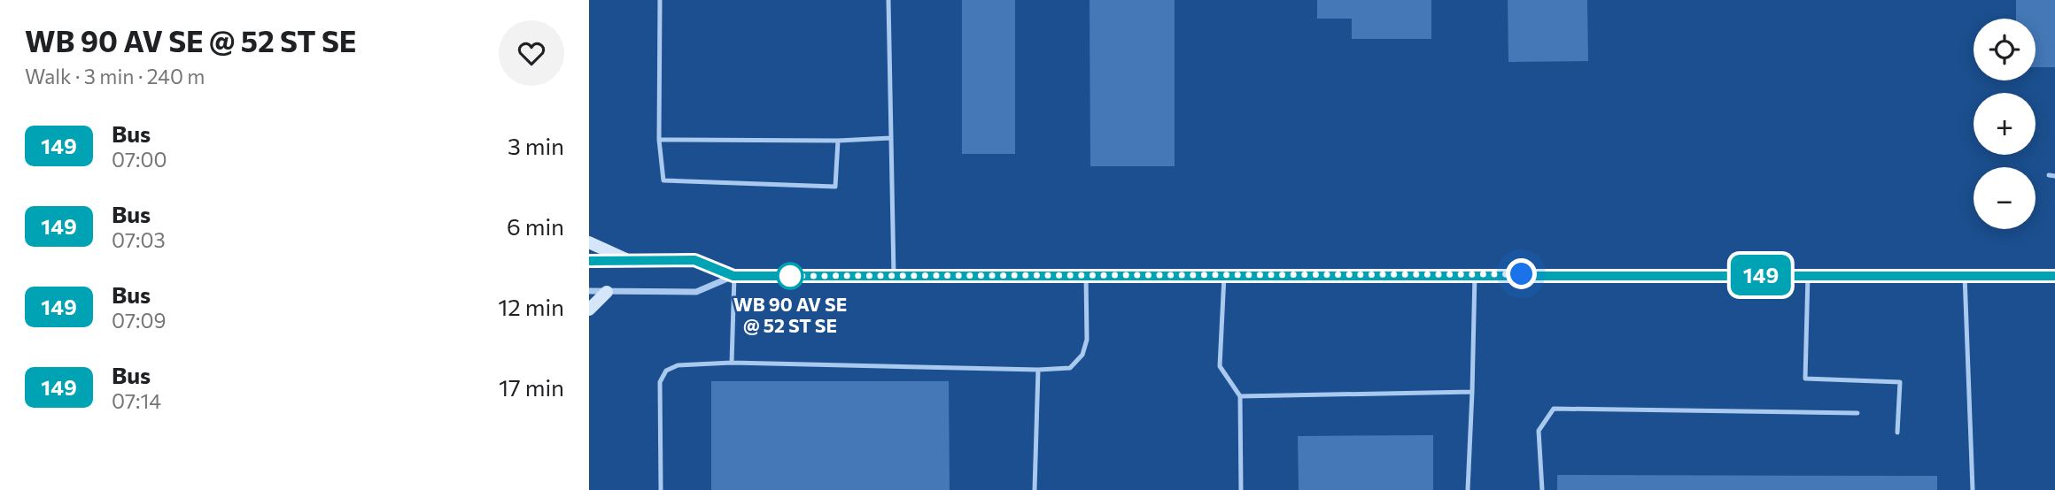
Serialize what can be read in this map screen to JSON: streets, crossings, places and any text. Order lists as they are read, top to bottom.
{
  "places": ["WB 90 AV SE @ 52 ST SE"],
  "lines": ["bus line 149"],
  "page": {
    "heading": ["WB 90 AV SE @ 52 ST SE", "Walk · 3 min · 240 m"],
    "on_map": "149",
    "map_buttons": ["+", "−"],
    "list": [
      {
        "mark": "149",
        "name": "Bus",
        "note": "07:00",
        "value": "3 min"
      },
      {
        "mark": "149",
        "name": "Bus",
        "note": "07:03",
        "value": "6 min"
      },
      {
        "mark": "149",
        "name": "Bus",
        "note": "07:09",
        "value": "12 min"
      },
      {
        "mark": "149",
        "name": "Bus",
        "note": "07:14",
        "value": "17 min"
      }
    ]
  }
}
